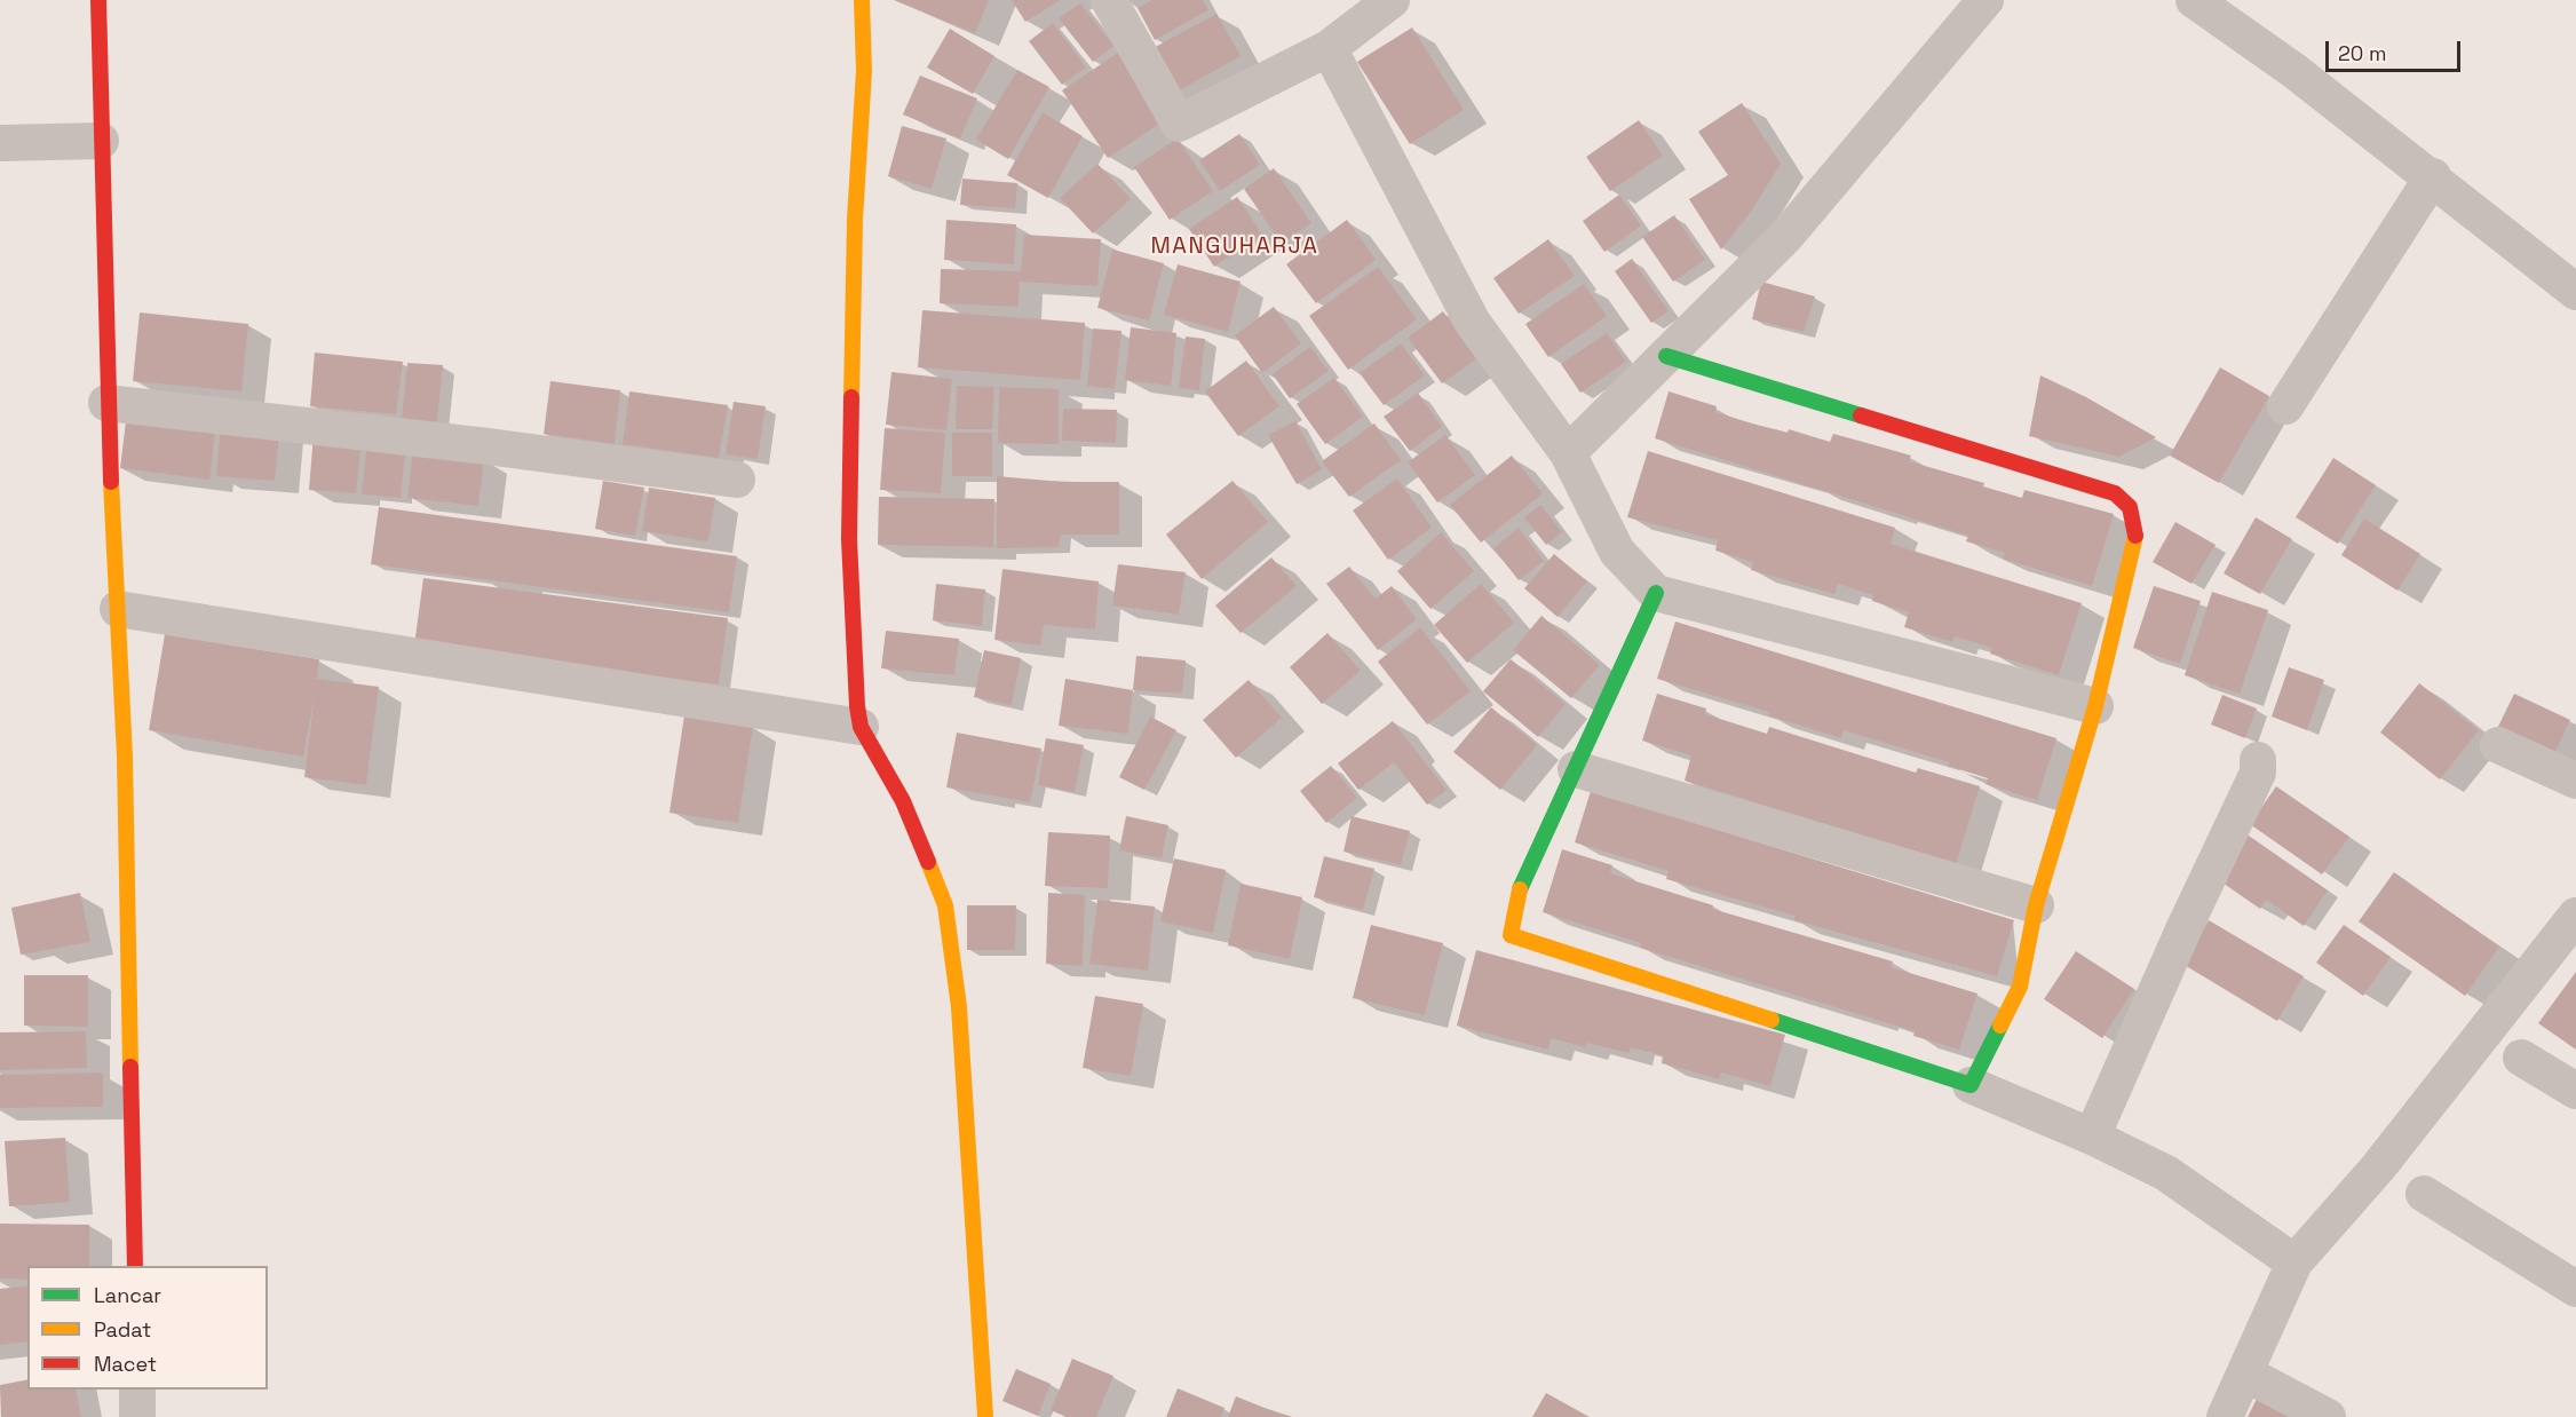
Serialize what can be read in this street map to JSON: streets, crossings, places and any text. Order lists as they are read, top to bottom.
{
  "districts": ["MANGUHARJA"],
  "legend": ["Lancar", "Padat", "Macet"],
  "scale_bar": "20 m"
}
